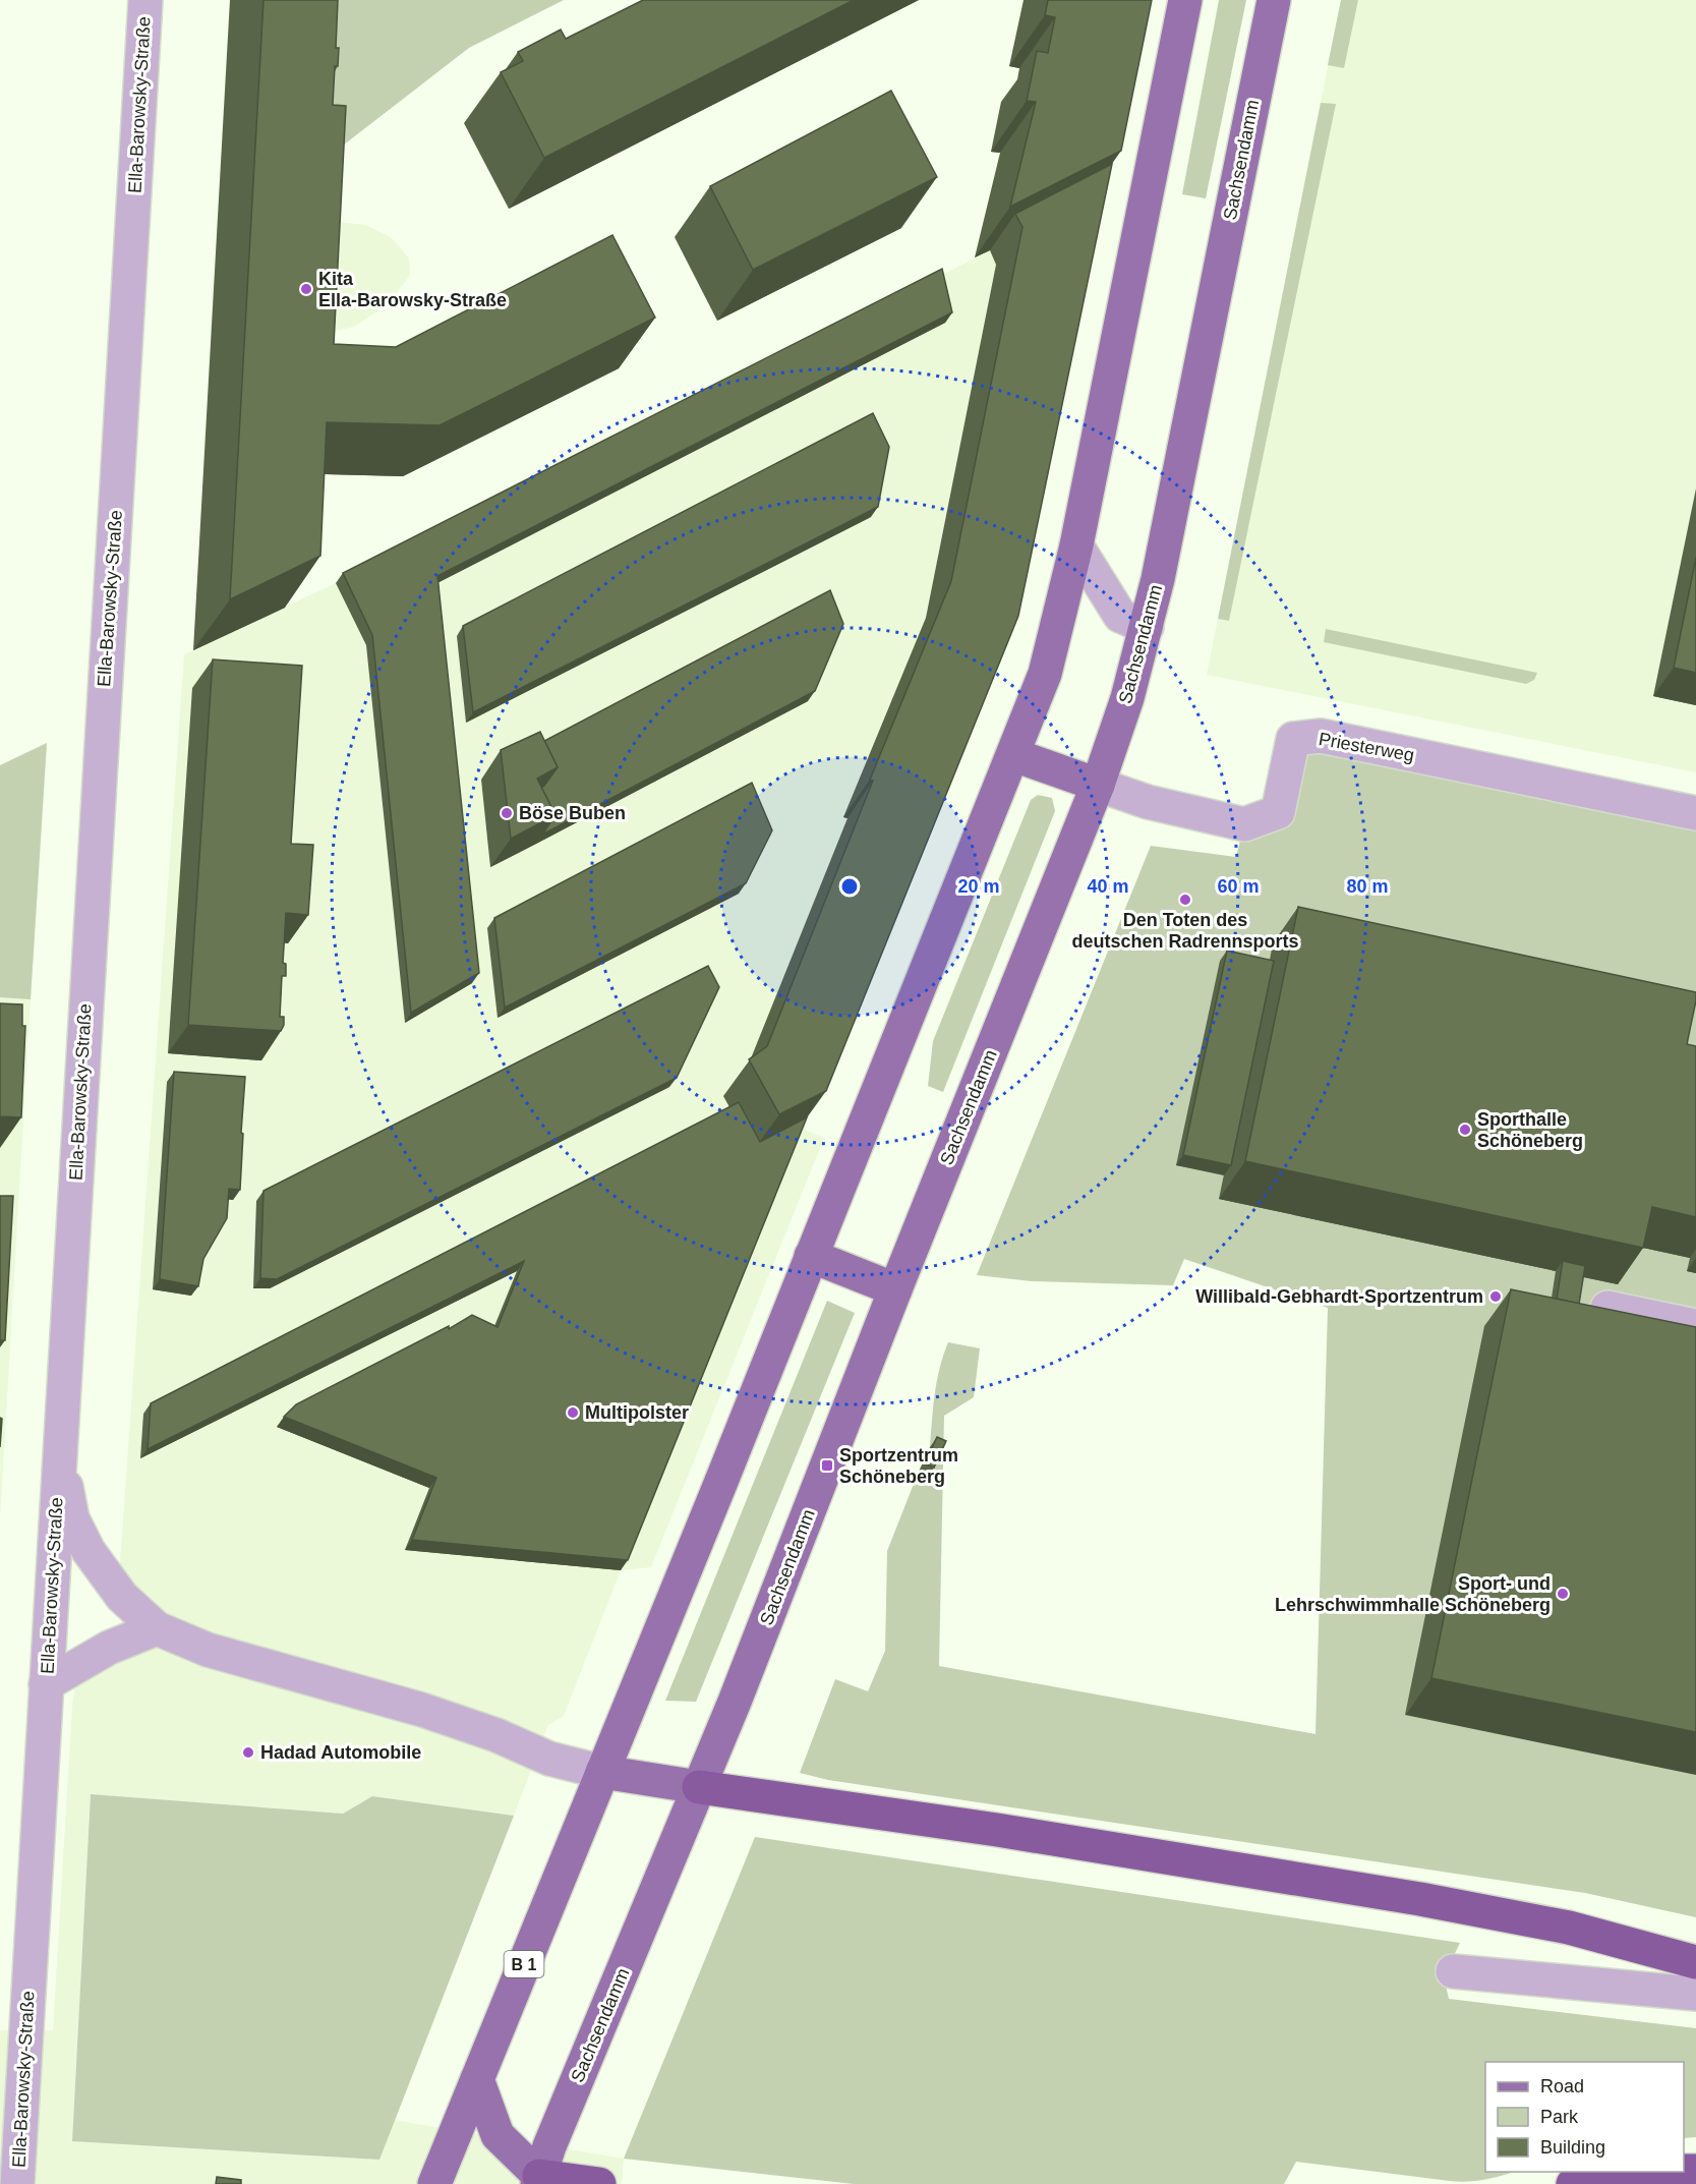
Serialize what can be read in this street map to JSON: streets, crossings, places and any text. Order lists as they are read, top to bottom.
{
  "streets": {
    "main road": ["Sachsendamm", "B 1"],
    "street": ["Ella-Barowsky-Straße", "Priesterweg"]
  },
  "crossings": [
    ["Sachsendamm", "Priesterweg"]
  ],
  "places": {
    "other": [
      "Kita Ella-Barowsky-Straße",
      "Böse Buben",
      "Den Toten des deutschen Radrennsports",
      "Sporthalle Schöneberg",
      "Willibald-Gebhardt-Sportzentrum",
      "Multipolster",
      "Sport- und Lehrschwimmhalle Schöneberg",
      "Hadad Automobile"
    ],
    "transit": ["Sportzentrum Schöneberg"]
  },
  "legend": ["Road", "Park", "Building"],
  "rings": [
    "20 m",
    "40 m",
    "60 m",
    "80 m"
  ]
}
